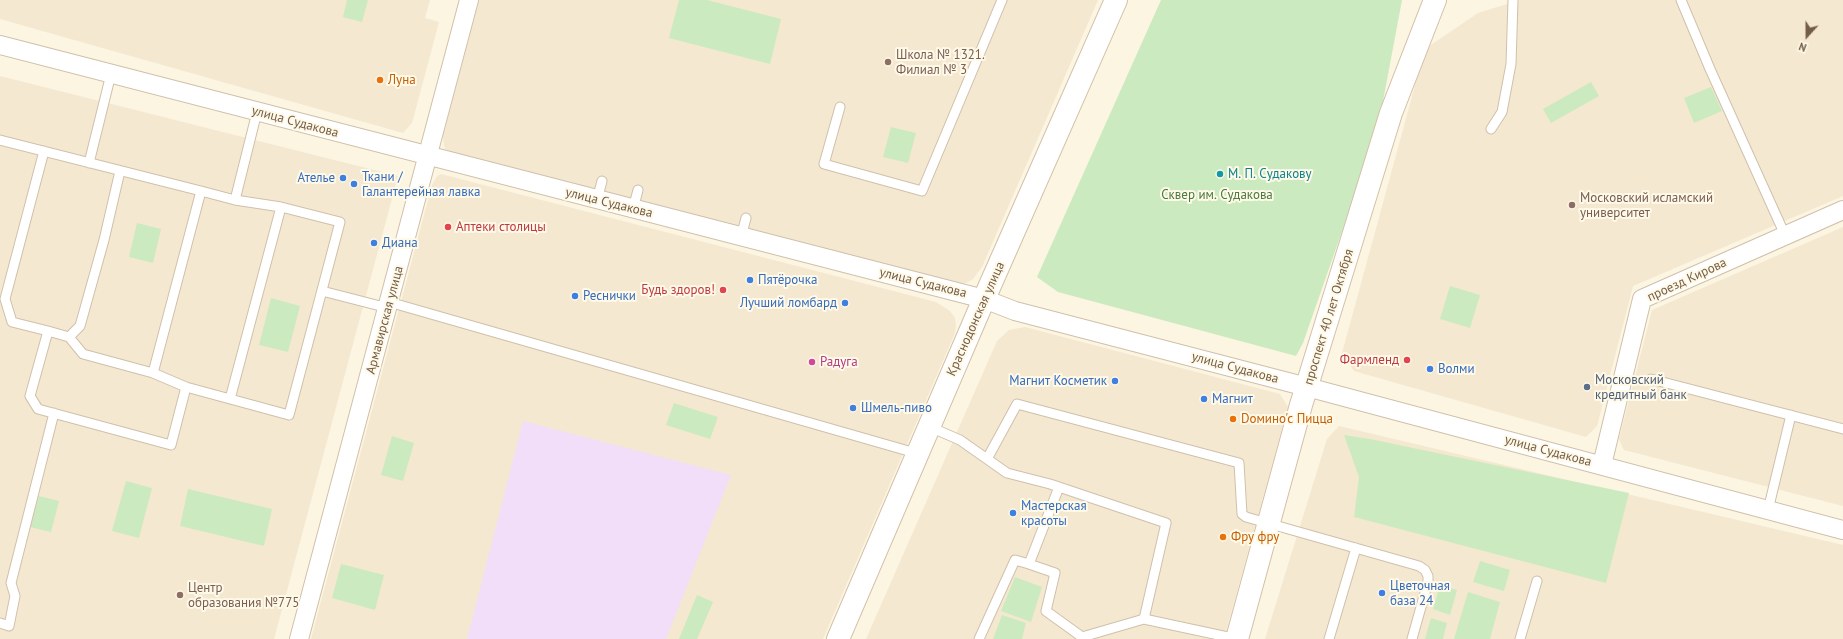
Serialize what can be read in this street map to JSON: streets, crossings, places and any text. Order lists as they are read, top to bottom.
{
  "streets": {
    "main road": ["проспект 40 лет Октября", "Краснодонская улица"],
    "street": ["улица Судакова", "проезд Кирова", "Армавирская улица"]
  },
  "crossings": [
    ["улица Судакова", "проезд Кирова"],
    ["улица Судакова", "проспект 40 лет Октября"],
    ["улица Судакова", "Краснодонская улица"],
    ["улица Судакова", "Армавирская улица"]
  ],
  "parks": ["Сквер им. Судакова"],
  "places": [
    "Школа № 1321. Филиал № 3",
    "Луна",
    "М. П. Судакову",
    "Ателье",
    "Ткани / Галантерейная лавка",
    "Московский исламский университет",
    "Аптеки столицы",
    "Диана",
    "Пятёрочка",
    "Будь здоров!",
    "Реснички",
    "Лучший ломбард",
    "Фармленд",
    "Радуга",
    "Волми",
    "Магнит Косметик",
    "Московский кредитный банк",
    "Магнит",
    "Шмель-пиво",
    "Dомино'с Пицца",
    "Мастерская красоты",
    "Фру фру",
    "Цветочная база 24",
    "Центр образования №775"
  ],
  "north": "bottom"
}
